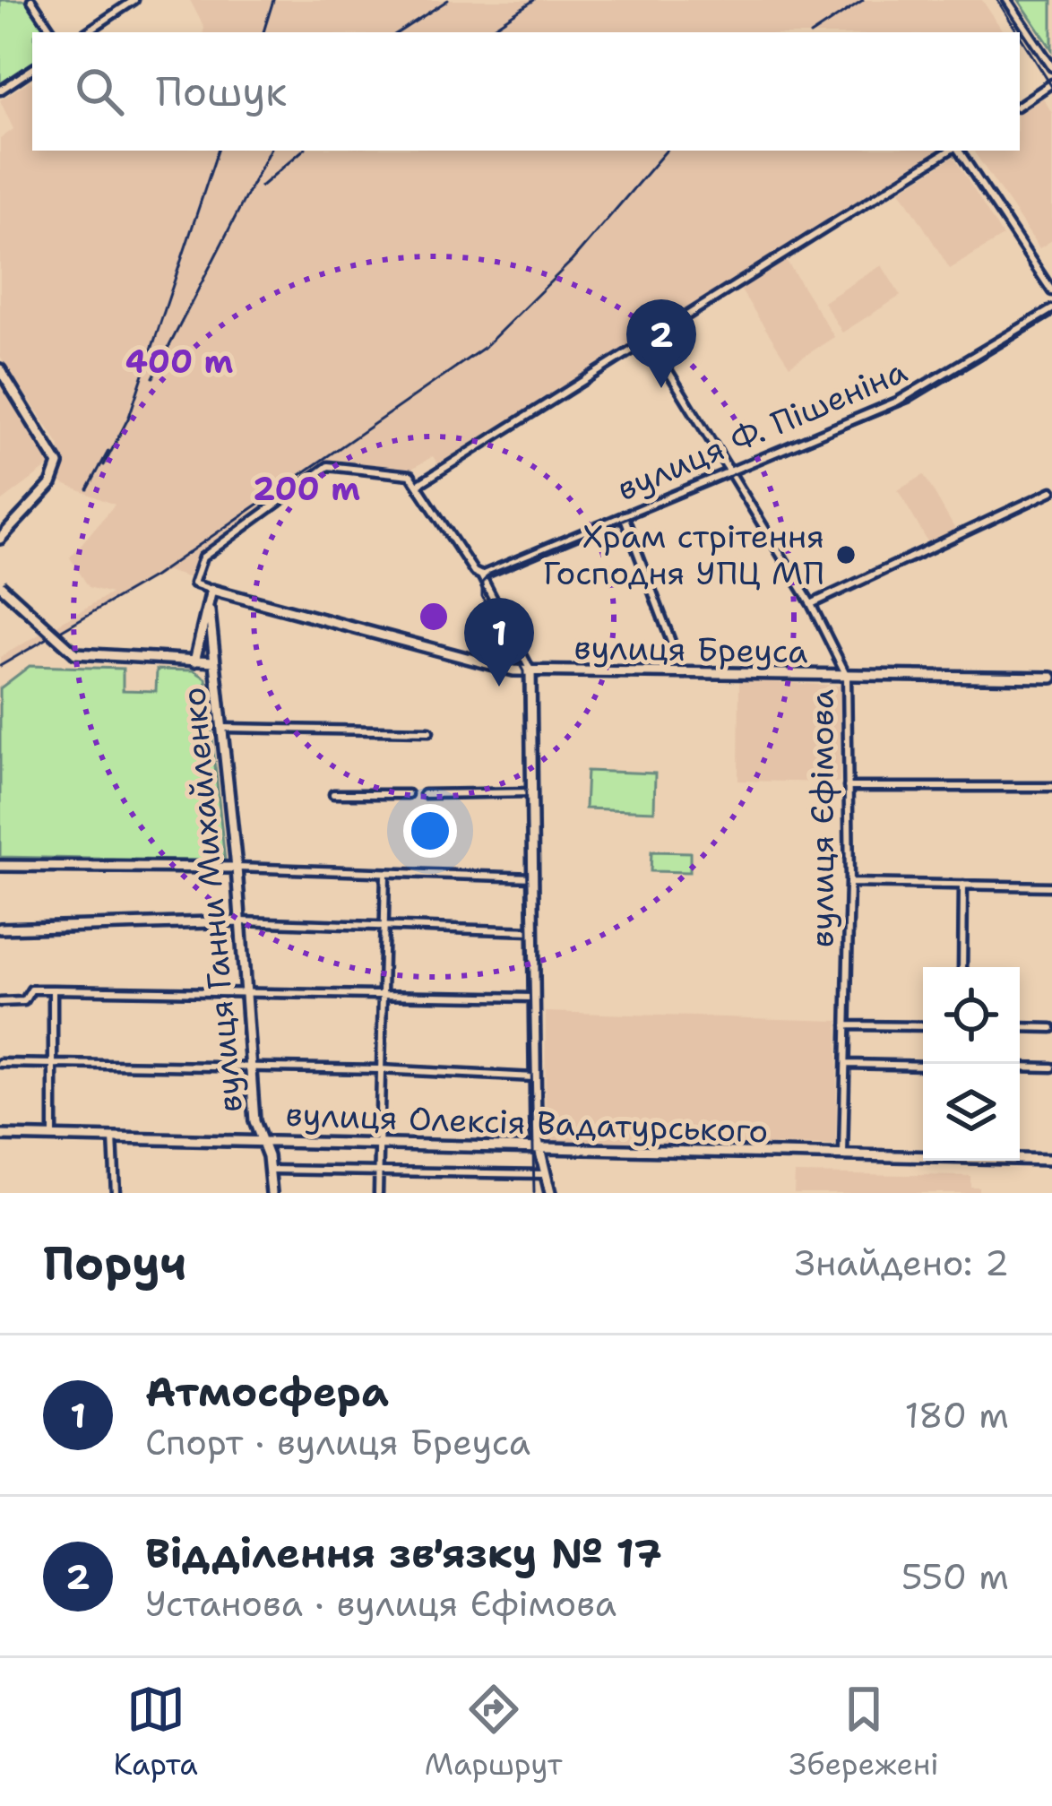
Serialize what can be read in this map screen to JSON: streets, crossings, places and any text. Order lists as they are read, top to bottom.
{
  "streets": {
    "street": [
      "вулиця Ф. Пішеніна",
      "вулиця Бреуса",
      "вулиця Єфімова",
      "вулиця Ганни Михайленко",
      "вулиця Олексія Вадатурського"
    ]
  },
  "crossings": [
    ["вулиця Ф. Пішеніна", "вулиця Єфімова"],
    ["вулиця Бреуса", "вулиця Єфімова"],
    ["вулиця Бреуса", "вулиця Ганни Михайленко"],
    ["вулиця Єфімова", "вулиця Олексія Вадатурського"],
    ["вулиця Ганни Михайленко", "вулиця Олексія Вадатурського"]
  ],
  "places": ["Храм стрітення Господня УПЦ МП"],
  "page": {
    "search": "Пошук",
    "pins": ["2", "1"],
    "heading": ["Поруч", "Знайдено: 2"],
    "list": [
      {
        "mark": "1",
        "name": "Атмосфера",
        "note": "Спорт · вулиця Бреуса",
        "value": "180 m"
      },
      {
        "mark": "2",
        "name": "Відділення зв'язку № 17",
        "note": "Установа · вулиця Єфімова",
        "value": "550 m"
      }
    ],
    "nav": ["Карта", "Маршрут", "Збережені"]
  },
  "rings": ["400 m", "200 m"]
}
